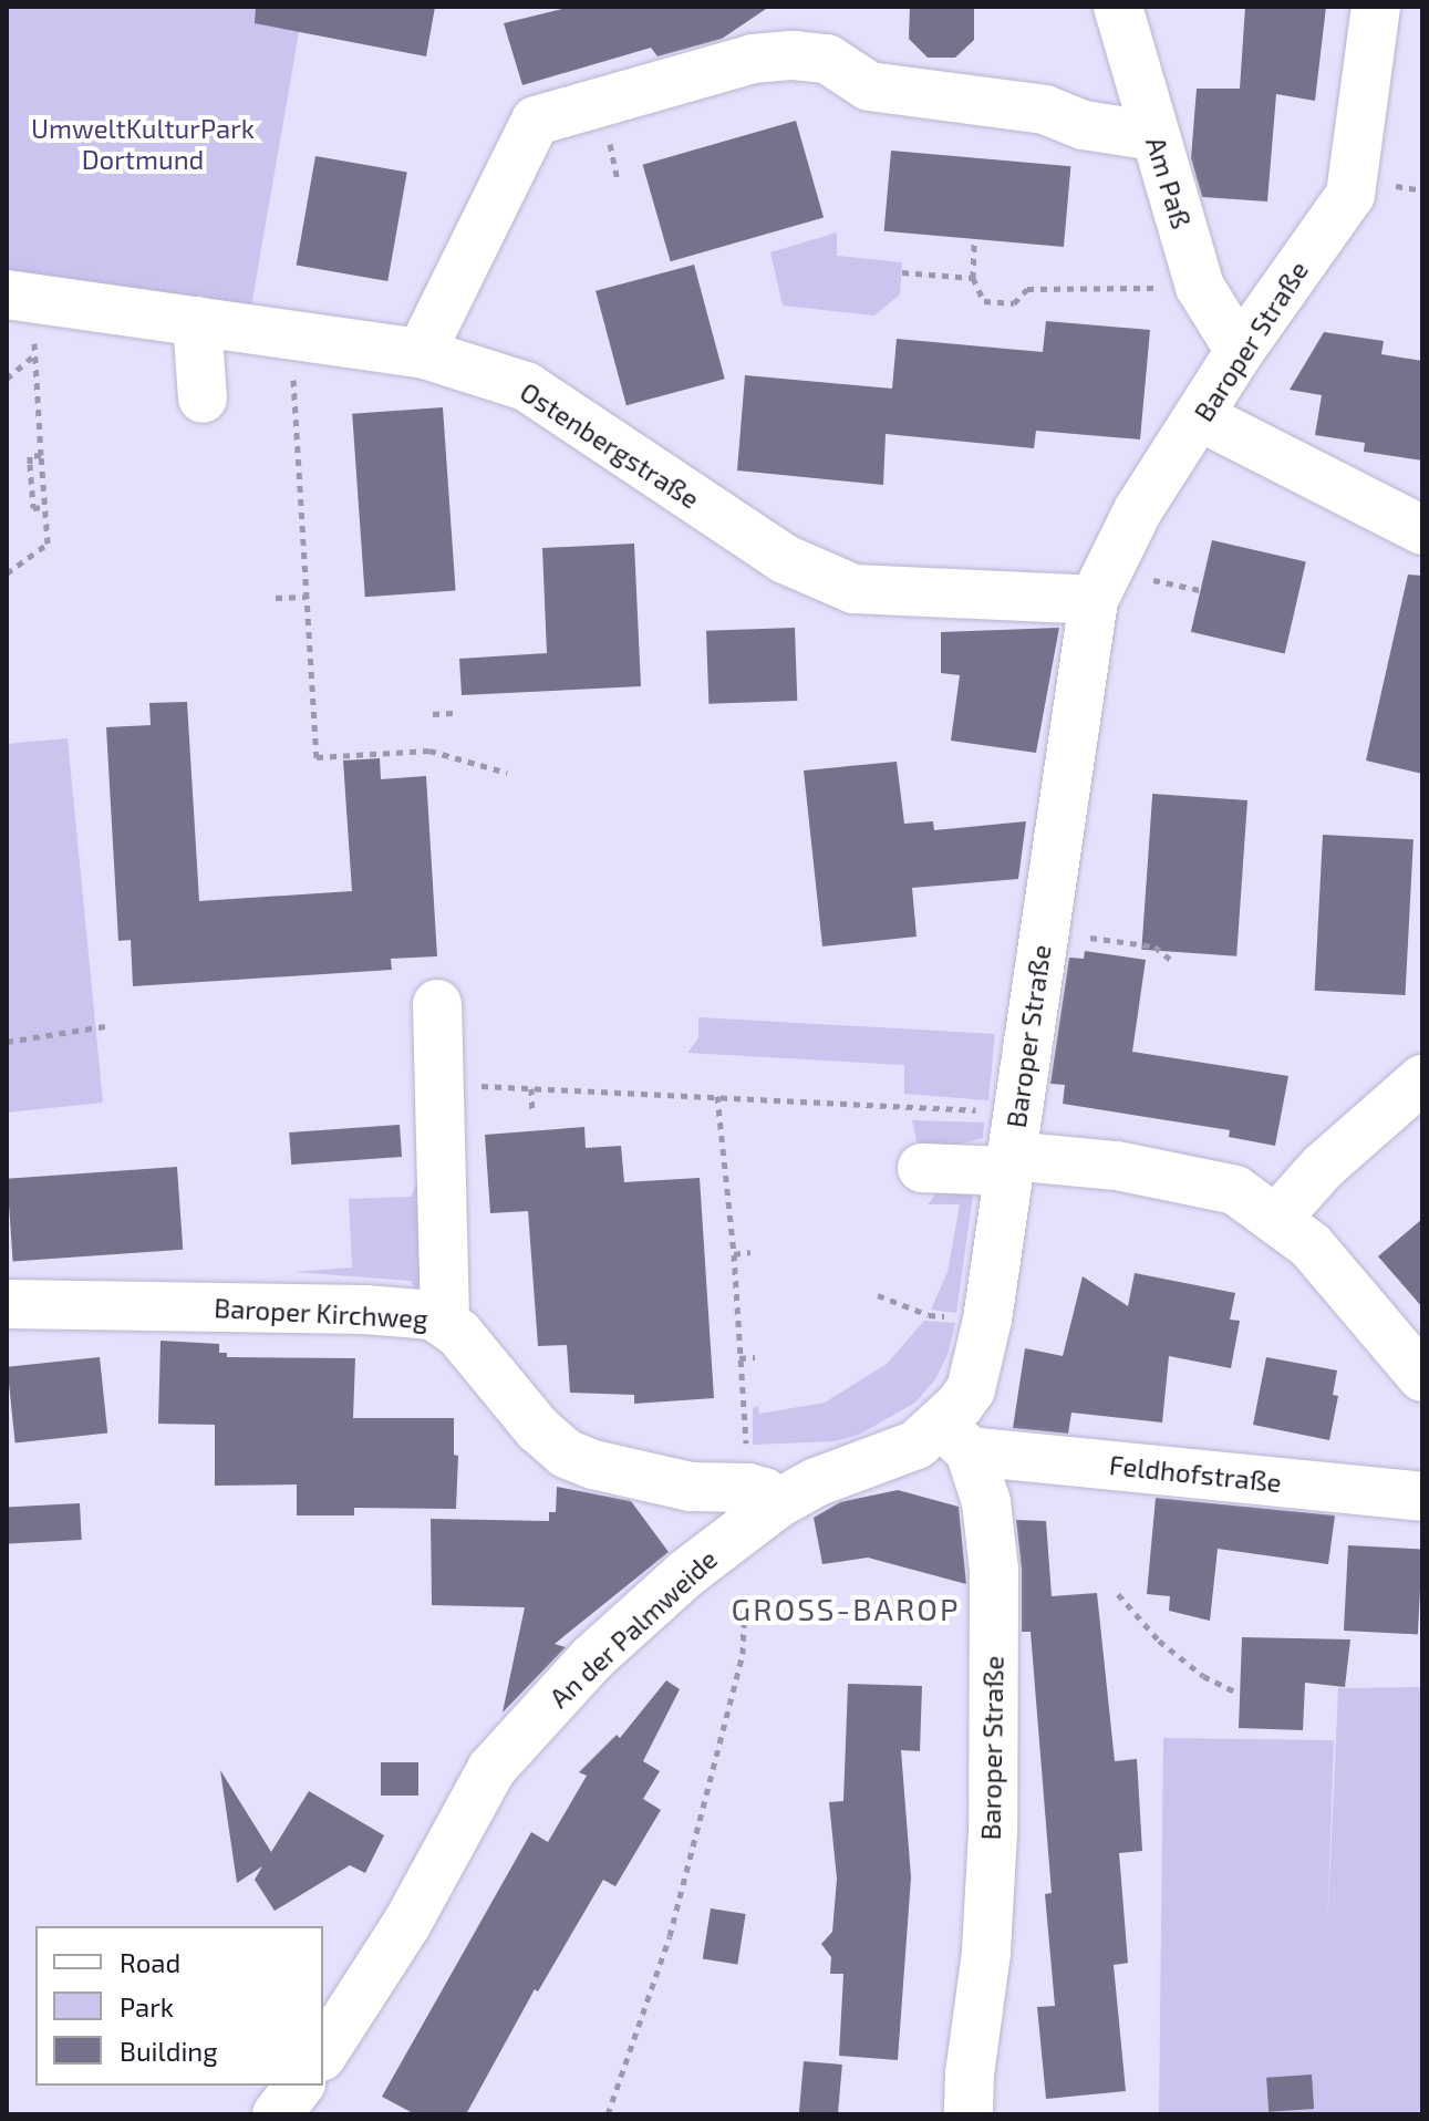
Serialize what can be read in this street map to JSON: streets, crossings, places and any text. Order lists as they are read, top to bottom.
{
  "streets": {
    "street": [
      "Am Paß",
      "Baroper Straße",
      "Ostenbergstraße",
      "Baroper Kirchweg",
      "Feldhofstraße",
      "An der Palmweide"
    ]
  },
  "crossings": [
    ["Am Paß", "Baroper Straße"],
    ["Baroper Straße", "Ostenbergstraße"],
    ["Baroper Straße", "Feldhofstraße"],
    ["Baroper Straße", "An der Palmweide"],
    ["Baroper Kirchweg", "An der Palmweide"],
    ["Feldhofstraße", "An der Palmweide"]
  ],
  "districts": ["GROSS-BAROP"],
  "parks": ["UmweltKulturPark Dortmund"],
  "legend": ["Road", "Park", "Building"]
}
